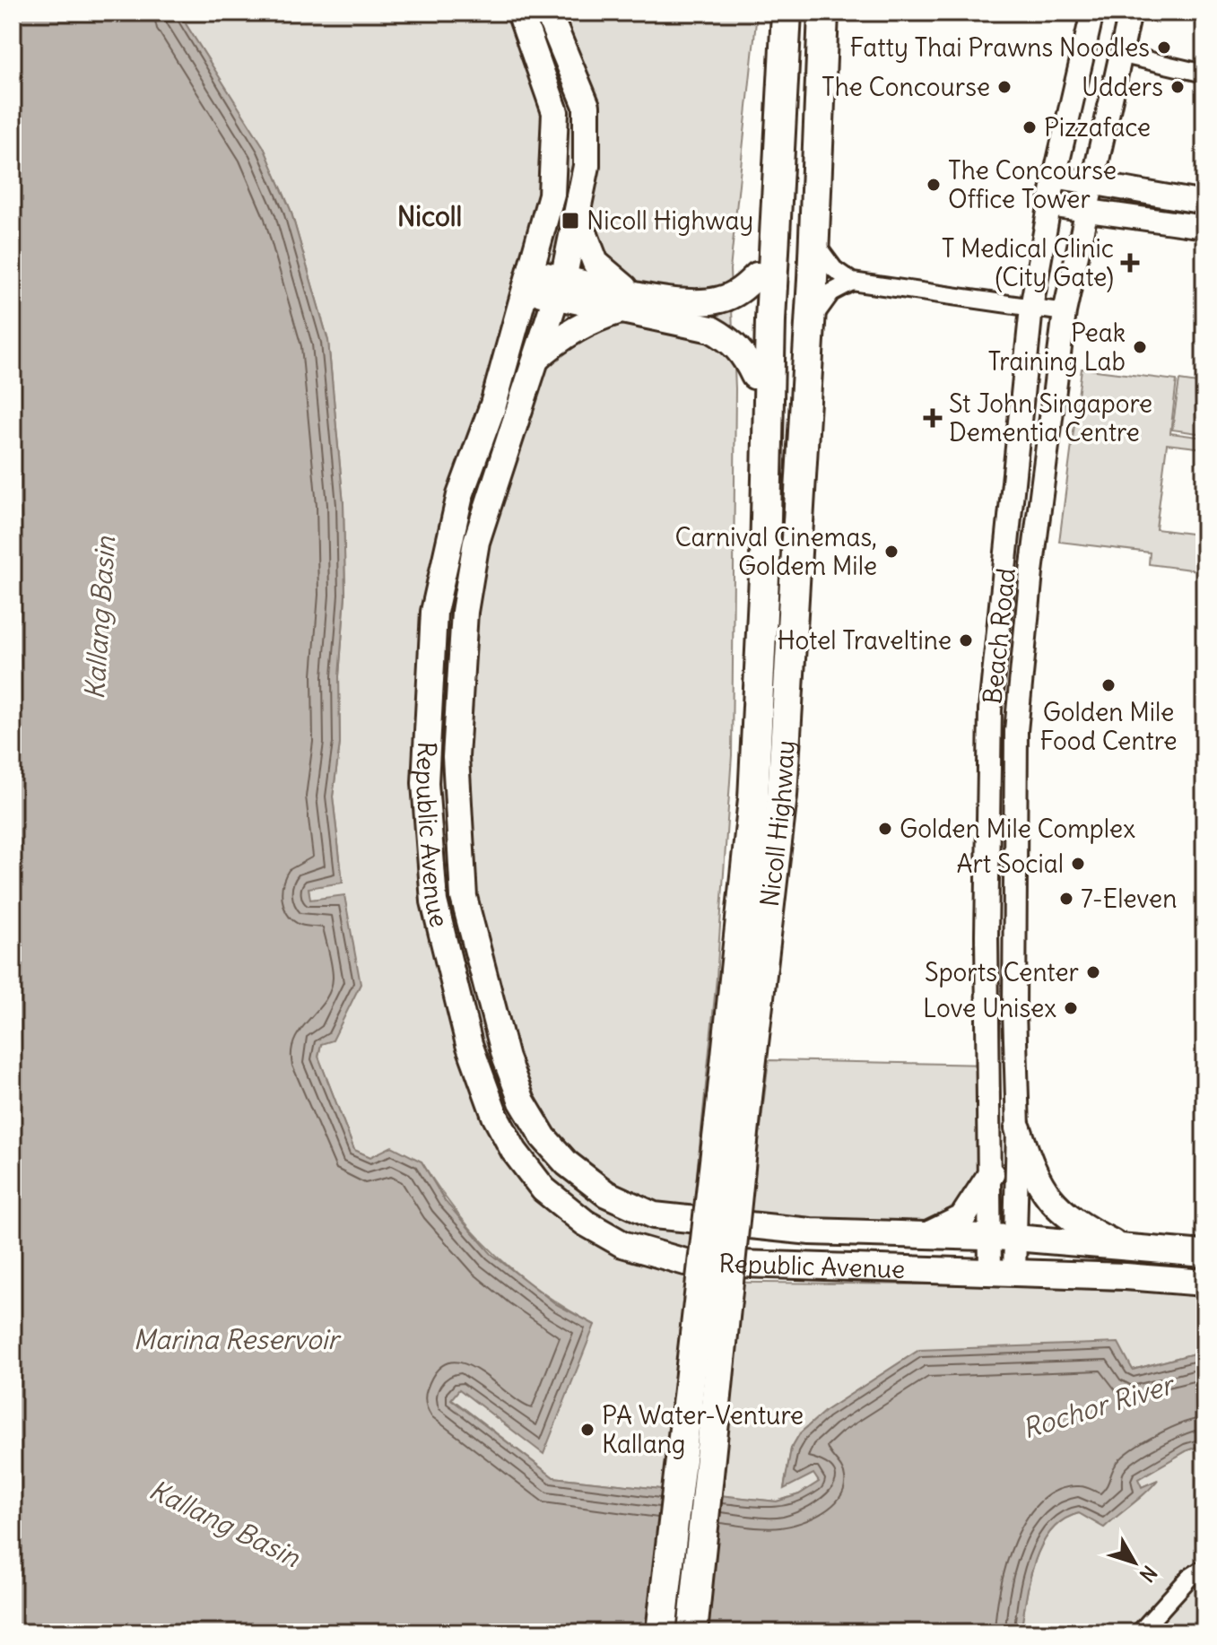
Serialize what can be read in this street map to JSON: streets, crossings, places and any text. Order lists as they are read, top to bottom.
{
  "streets": {
    "highway": ["Nicoll Highway"],
    "main road": ["Beach Road", "Republic Avenue"]
  },
  "crossings": [
    ["Beach Road", "Republic Avenue"]
  ],
  "districts": ["Nicoll"],
  "water": ["Kallang Basin", "Marina Reservoir", "Rochor River"],
  "places": {
    "other": [
      "Fatty Thai Prawns Noodles",
      "The Concourse",
      "Udders",
      "Pizzaface",
      "The Concourse Office Tower",
      "Peak Training Lab",
      "Carnival Cinemas, Goldem Mile",
      "Hotel Traveltine",
      "Golden Mile Food Centre",
      "Golden Mile Complex",
      "Art Social",
      "7-Eleven",
      "Sports Center",
      "Love Unisex",
      "PA Water-Venture Kallang"
    ],
    "transit": ["Nicoll Highway"],
    "health": ["T Medical Clinic (City Gate)", "St John Singapore Dementia Centre"]
  },
  "north": "bottom right"
}
